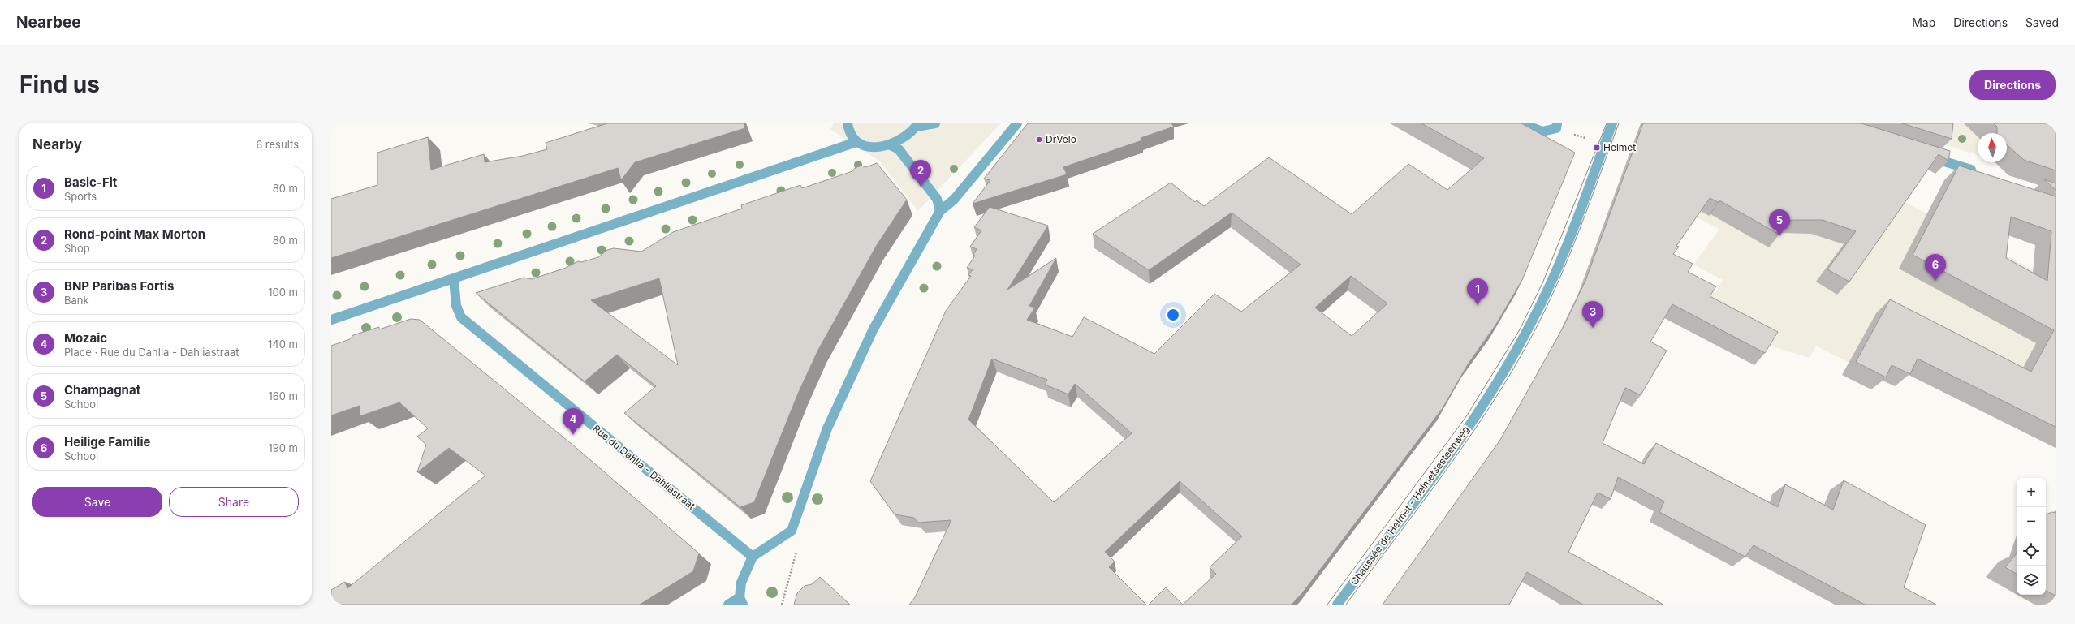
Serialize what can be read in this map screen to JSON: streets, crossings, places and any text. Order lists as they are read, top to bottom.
{
  "streets": {
    "street": ["Rue du Dahlia - Dahliastraat", "Chaussée de Helmet - Helmetsesteenweg"]
  },
  "places": {
    "other": ["DrVelo"],
    "transit": ["Helmet"]
  },
  "north": "top",
  "page": {
    "header": "Nearbee",
    "nav": ["Map", "Directions", "Saved"],
    "buttons": [
      "Directions",
      ["Save", "Share"]
    ],
    "title": "Find us",
    "heading": ["Nearby", "6 results"],
    "pins": [
      "2",
      "5",
      "6",
      "1",
      "3",
      "4"
    ],
    "list": [
      {
        "mark": "1",
        "name": "Basic-Fit",
        "note": "Sports",
        "value": "80 m"
      },
      {
        "mark": "2",
        "name": "Rond-point Max Morton",
        "note": "Shop",
        "value": "80 m"
      },
      {
        "mark": "3",
        "name": "BNP Paribas Fortis",
        "note": "Bank",
        "value": "100 m"
      },
      {
        "mark": "4",
        "name": "Mozaic",
        "note": "Place · Rue du Dahlia - Dahliastraat",
        "value": "140 m"
      },
      {
        "mark": "5",
        "name": "Champagnat",
        "note": "School",
        "value": "160 m"
      },
      {
        "mark": "6",
        "name": "Heilige Familie",
        "note": "School",
        "value": "190 m"
      }
    ],
    "map_buttons": ["+", "−"]
  }
}
